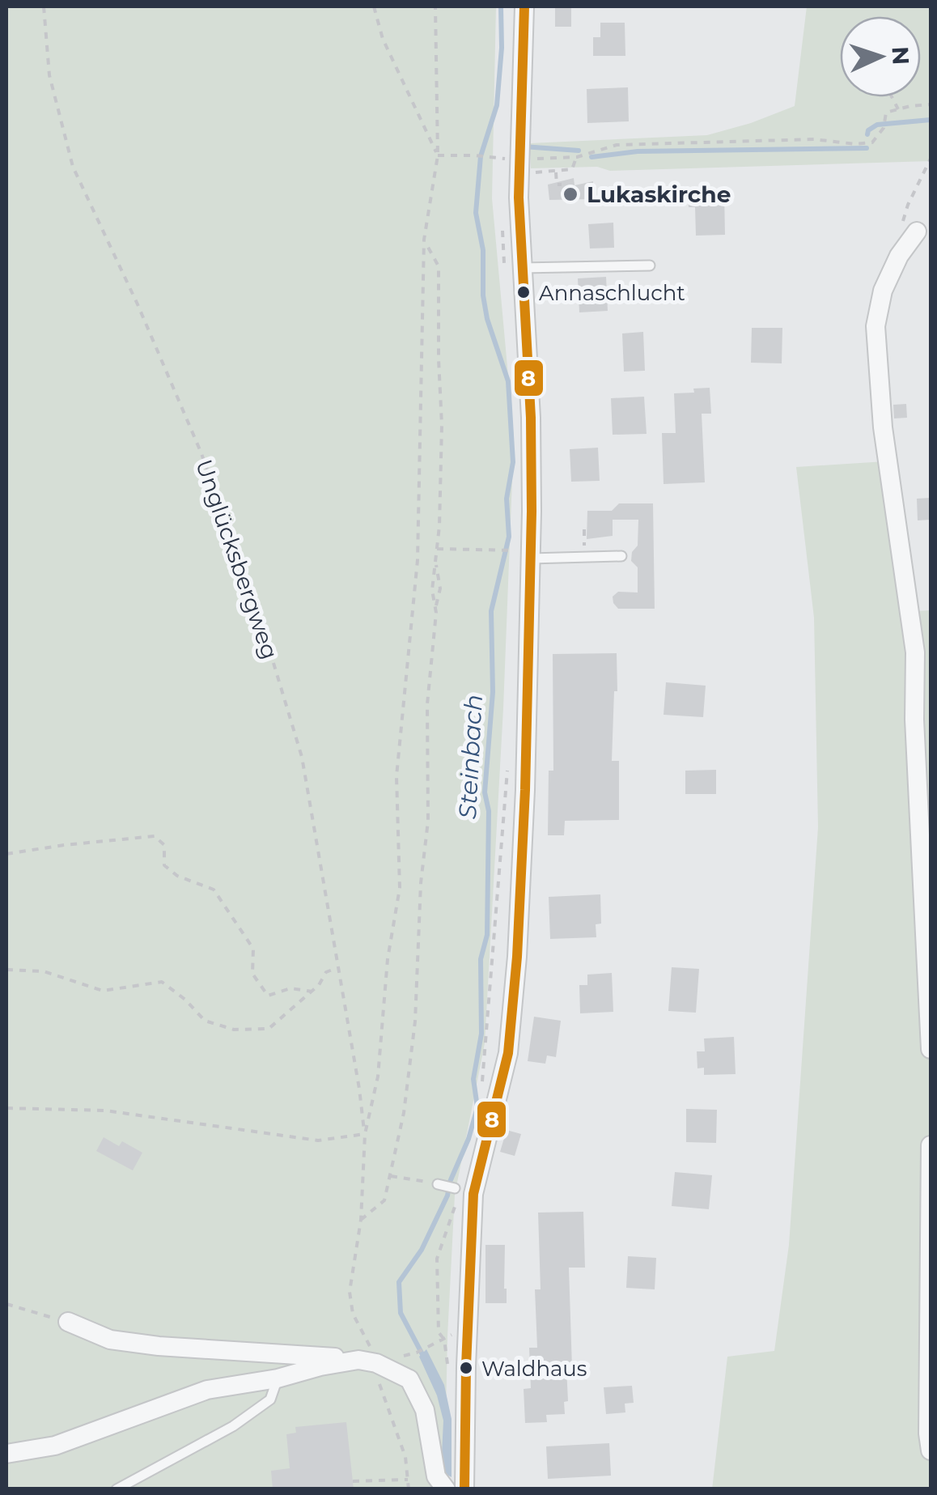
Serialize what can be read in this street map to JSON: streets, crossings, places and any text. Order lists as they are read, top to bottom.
{
  "streets": {
    "path": ["Unglücksbergweg"]
  },
  "water": ["Steinbach"],
  "places": ["Lukaskirche", "Annaschlucht", "Waldhaus"],
  "lines": ["transit line 8"],
  "north": "right"
}
